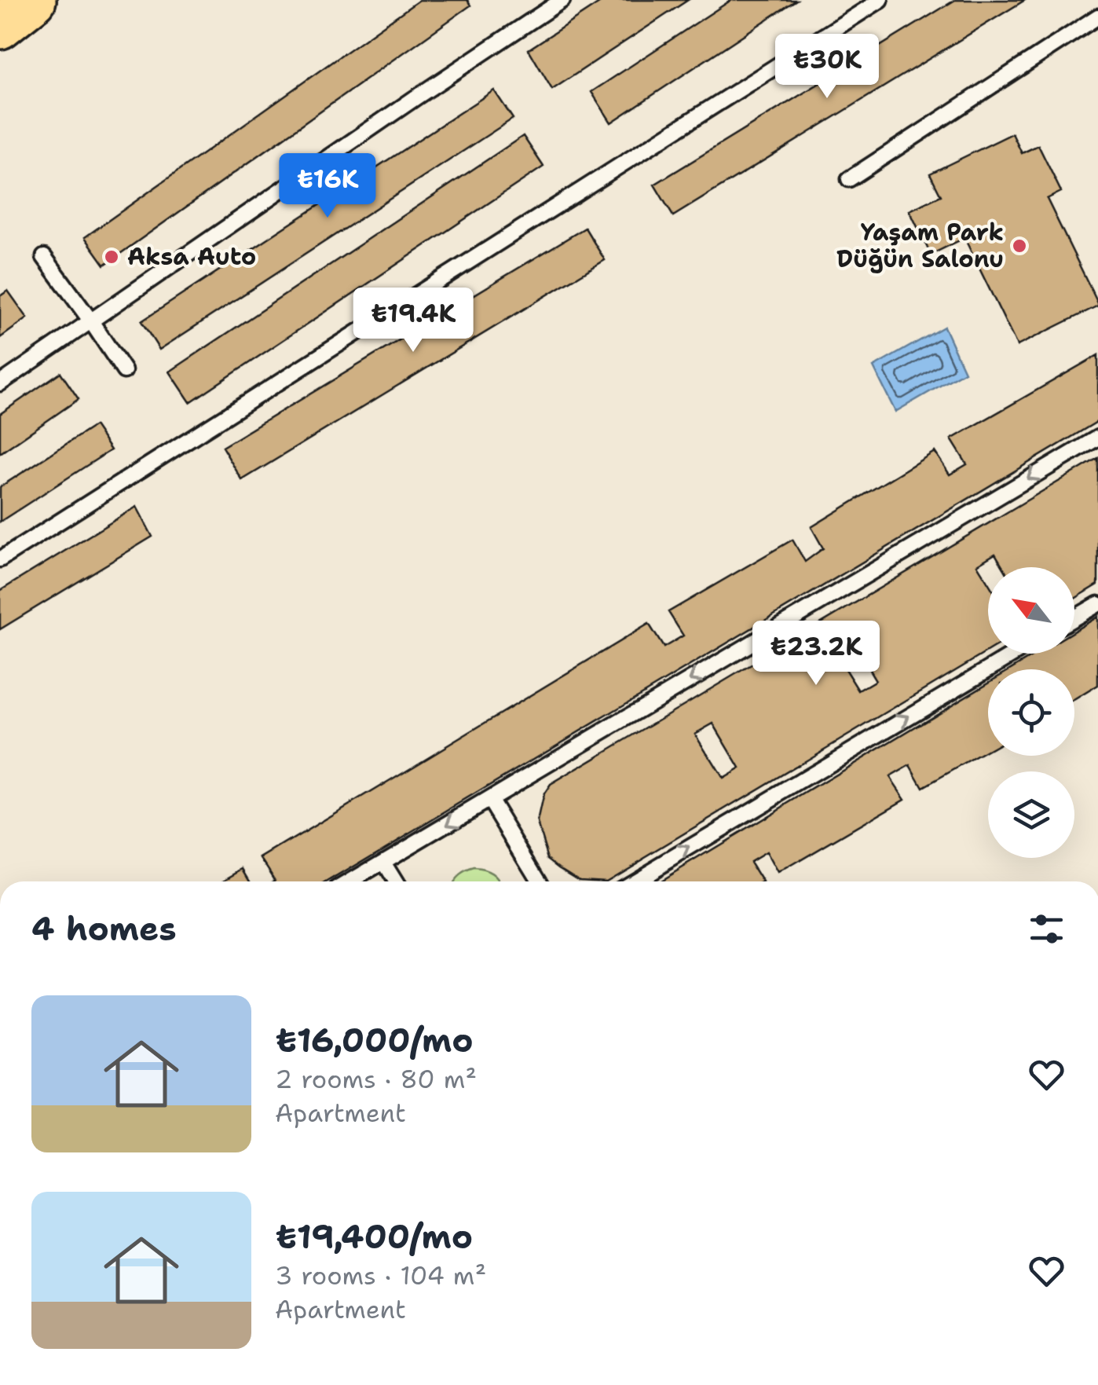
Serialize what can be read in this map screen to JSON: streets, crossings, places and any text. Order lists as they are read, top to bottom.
{
  "places": ["Yaşam Park Düğün Salonu", "Aksa Auto"],
  "north": "top left",
  "page": {
    "price": [
      "₺30K",
      "₺16K",
      "₺19.4K",
      "₺23.2K"
    ],
    "heading": "4 homes",
    "list": [
      {
        "name": "₺16,000/mo",
        "note": "2 rooms · 80 m² · Apartment"
      },
      {
        "name": "₺19,400/mo",
        "note": "3 rooms · 104 m² · Apartment"
      }
    ]
  }
}
